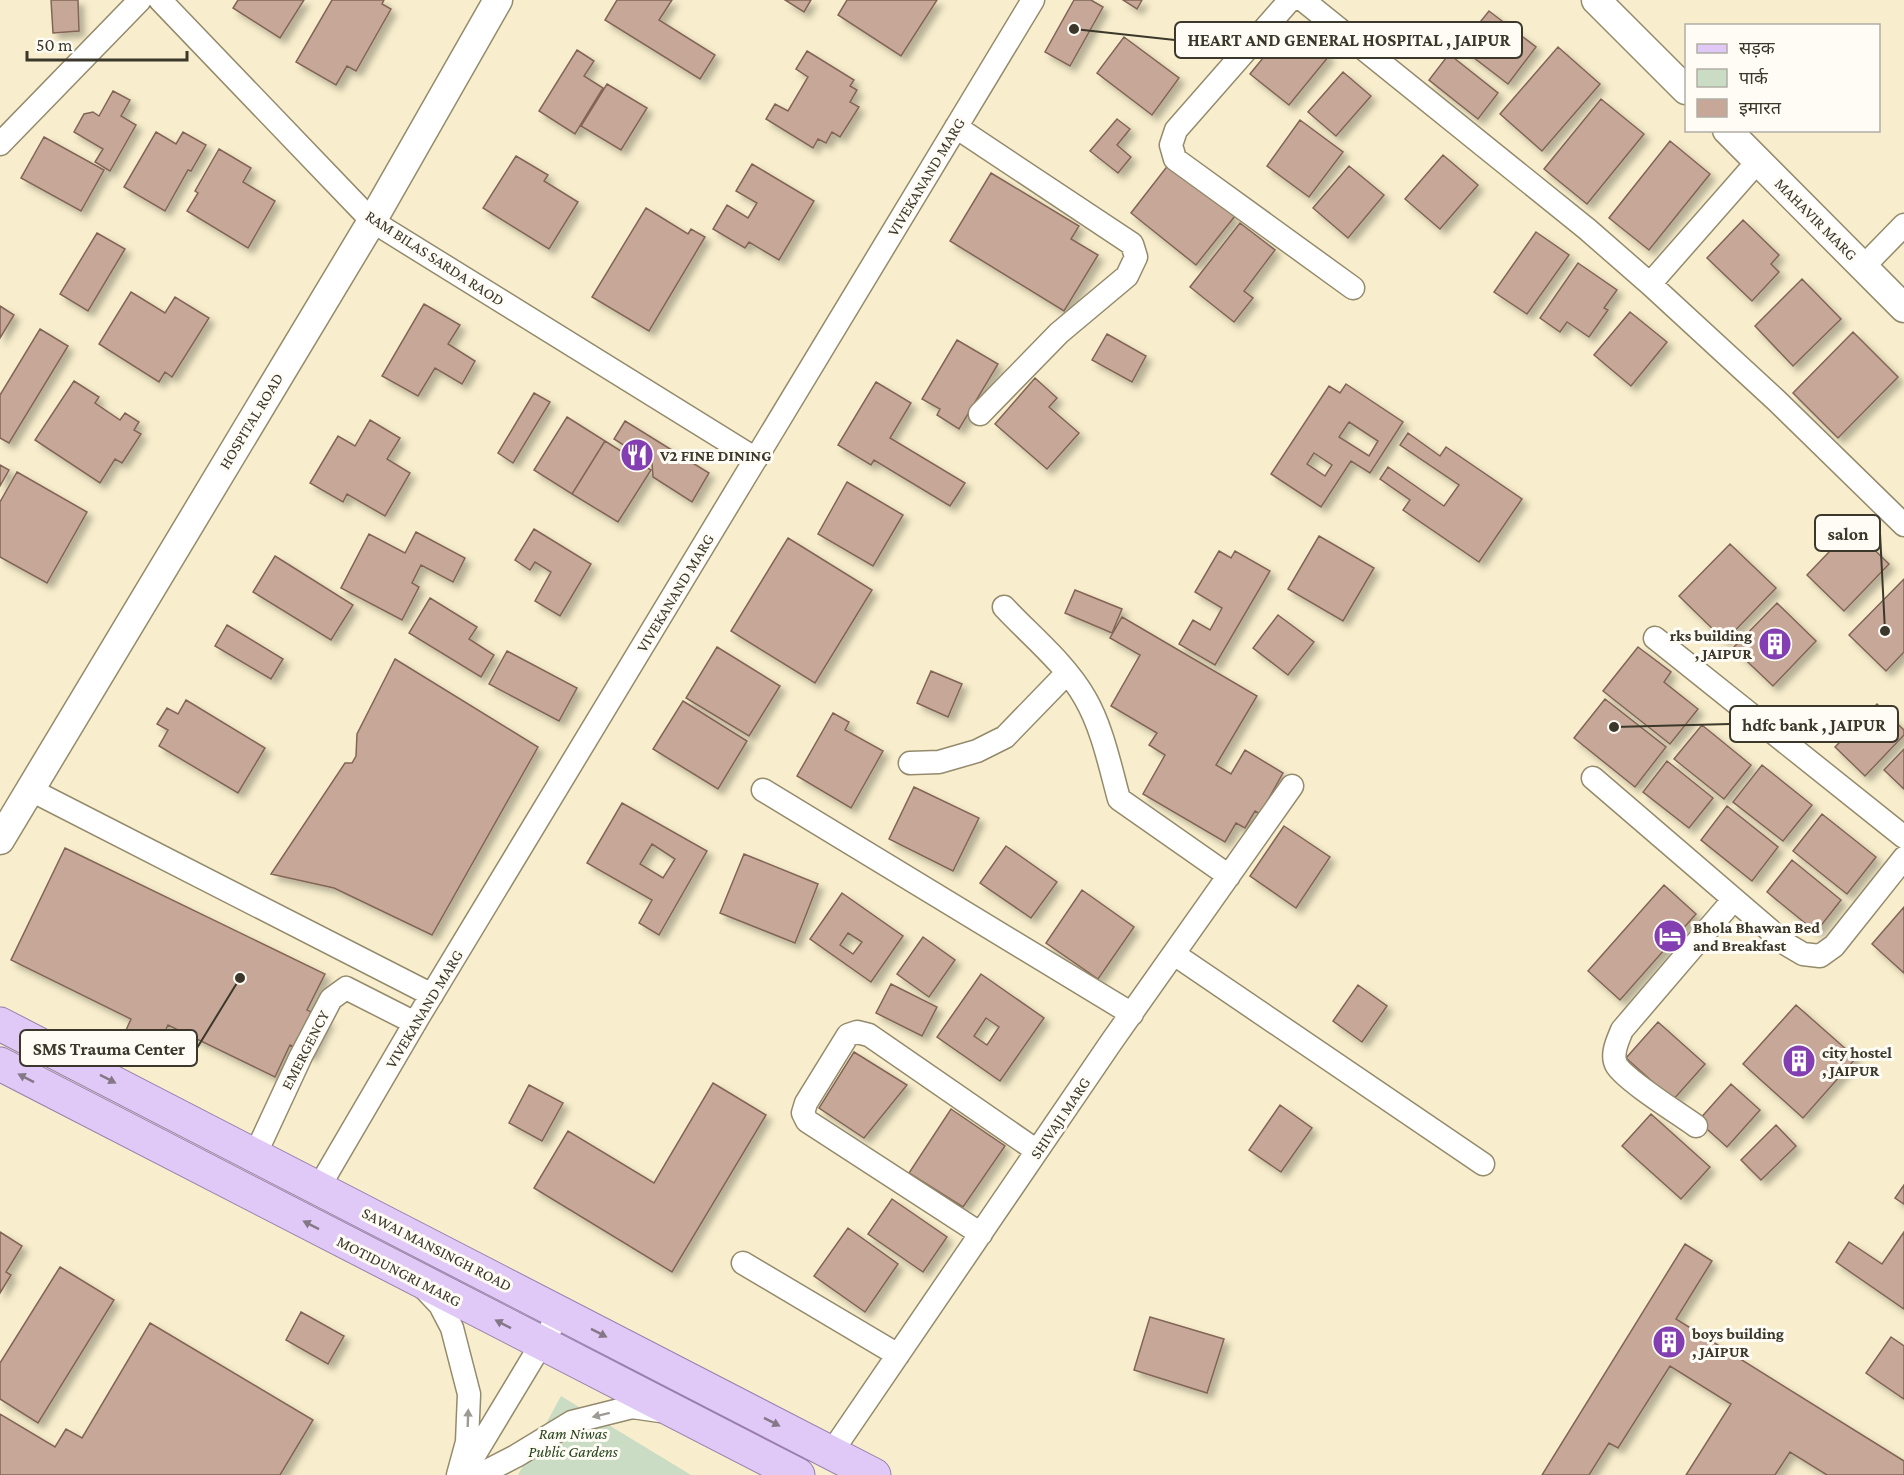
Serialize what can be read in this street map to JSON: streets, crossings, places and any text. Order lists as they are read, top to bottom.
{
  "streets": {
    "main road": ["SAWAI MANSINGH ROAD", "MOTIDUNGRI MARG"],
    "street": [
      "VIVEKANAND MARG",
      "MAHAVIR MARG",
      "RAM BILAS SARDA RAOD",
      "HOSPITAL ROAD",
      "EMERGENCY",
      "SHIVAJI MARG"
    ]
  },
  "crossings": [
    ["VIVEKANAND MARG", "RAM BILAS SARDA RAOD"],
    ["VIVEKANAND MARG", "EMERGENCY"],
    ["VIVEKANAND MARG", "SAWAI MANSINGH ROAD"],
    ["RAM BILAS SARDA RAOD", "HOSPITAL ROAD"],
    ["EMERGENCY", "SAWAI MANSINGH ROAD"],
    ["SHIVAJI MARG", "SAWAI MANSINGH ROAD"]
  ],
  "one_way": ["SAWAI MANSINGH ROAD", "MOTIDUNGRI MARG"],
  "parks": ["Ram Niwas Public Gardens"],
  "places": {
    "other": [
      "HEART AND GENERAL HOSPITAL , JAIPUR",
      "salon",
      "hdfc bank , JAIPUR",
      "SMS Trauma Center"
    ],
    "restaurant": ["V2 FINE DINING"],
    "building": ["rks building , JAIPUR", "city hostel , JAIPUR", "boys building , JAIPUR"],
    "hotel": ["Bhola Bhawan Bed and Breakfast"]
  },
  "legend": ["सड़क", "पार्क", "इमारत"],
  "scale_bar": "50 m"
}
